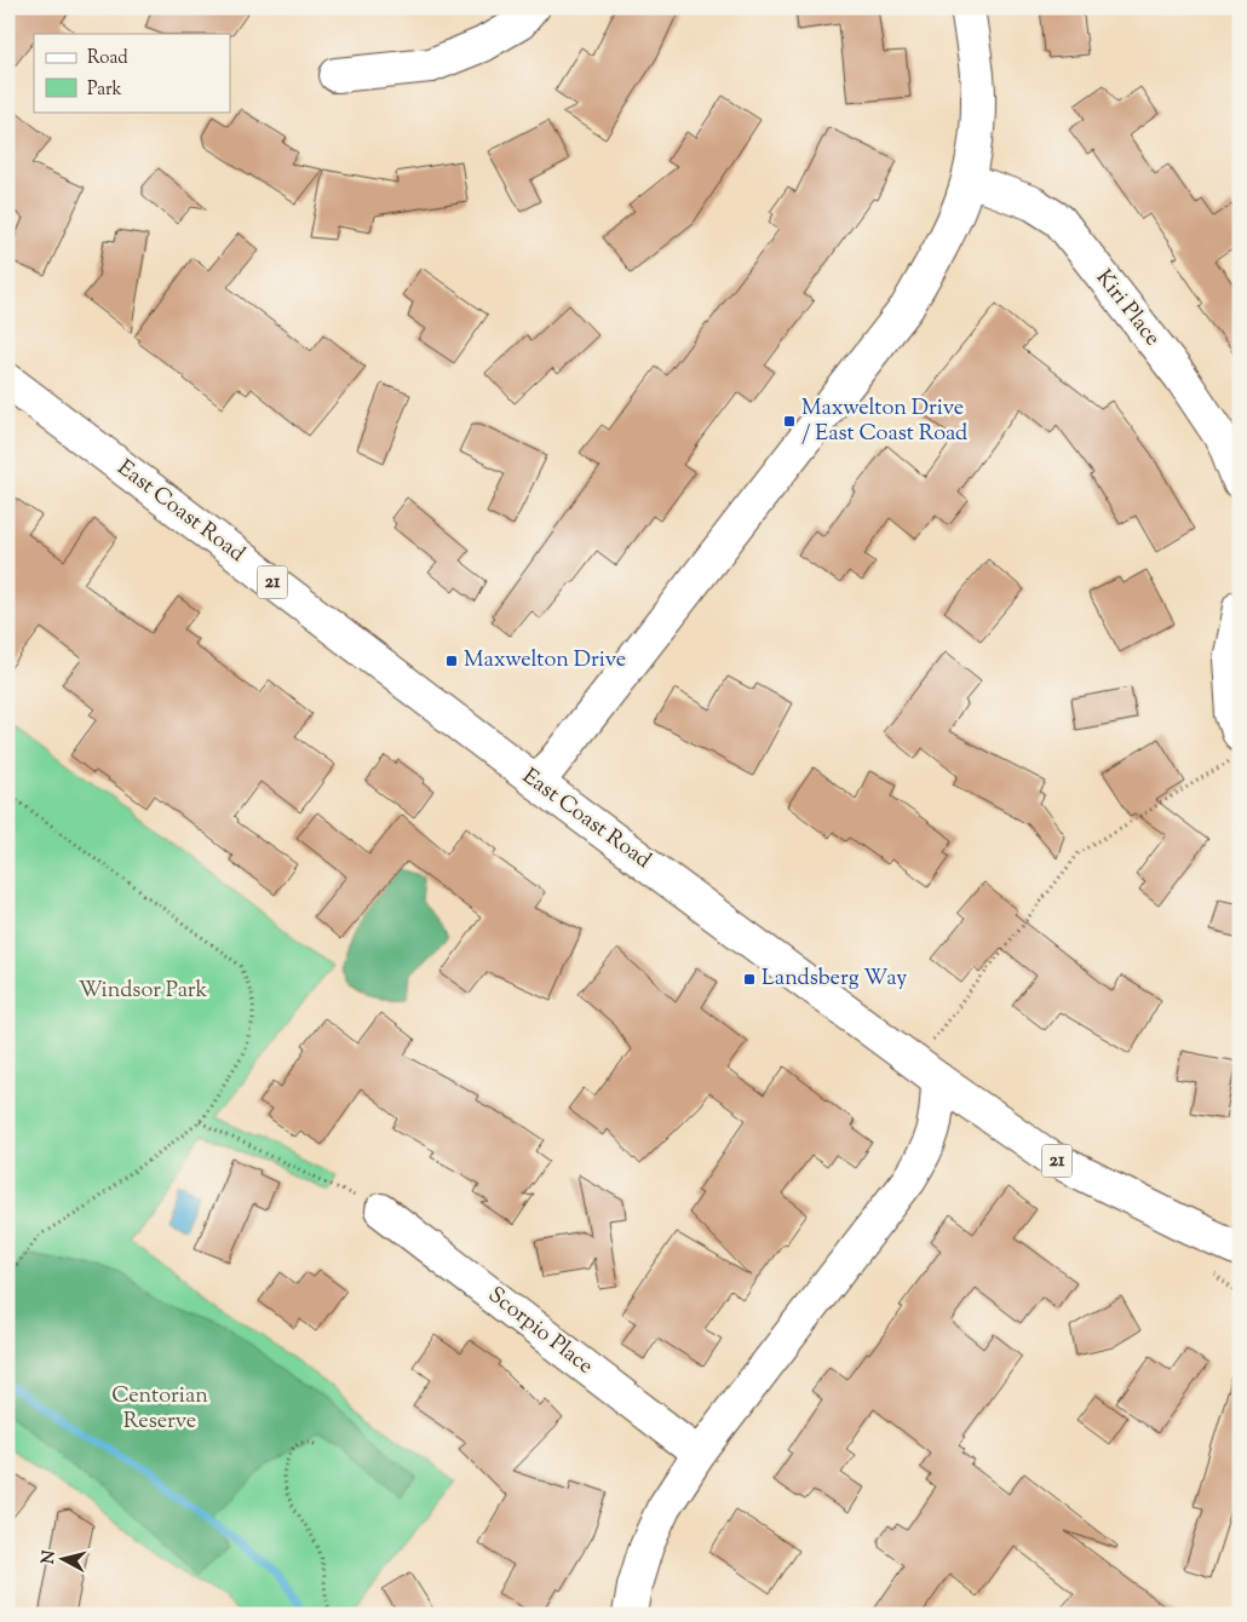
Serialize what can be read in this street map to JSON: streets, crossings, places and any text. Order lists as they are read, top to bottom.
{
  "streets": {
    "street": [
      "Kiri Place",
      "East Coast Road",
      "21",
      "Scorpio Place"
    ]
  },
  "parks": ["Windsor Park", "Centorian Reserve"],
  "places": {
    "transit": ["Maxwelton Drive / East Coast Road", "Maxwelton Drive", "Landsberg Way"]
  },
  "legend": ["Road", "Park"],
  "north": "left"
}
